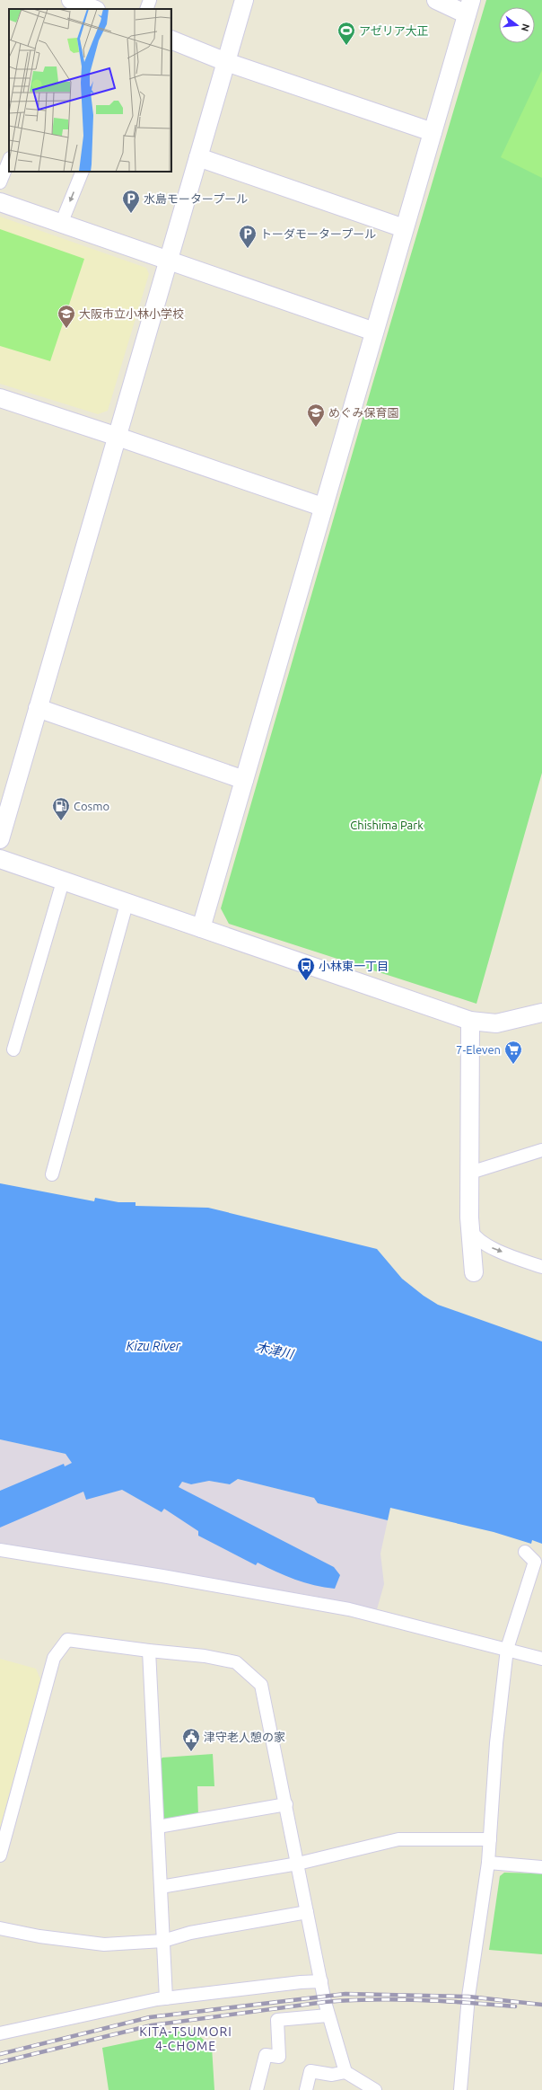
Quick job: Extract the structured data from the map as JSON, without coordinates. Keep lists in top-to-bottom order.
{
  "districts": ["KITA-TSUMORI 4-CHOME"],
  "water": ["Kizu River", "木津川"],
  "parks": ["Chishima Park"],
  "places": {
    "sports": ["アゼリア大正"],
    "parking": ["水島モータープール", "トーダモータープール"],
    "school or university": ["大阪市立小林小学校", "めぐみ保育園"],
    "fuel station": ["Cosmo"],
    "bus stop": ["小林東一丁目"],
    "supermarket": ["7-Eleven"],
    "public building": ["津守老人憩の家"]
  },
  "north": "right"
}
